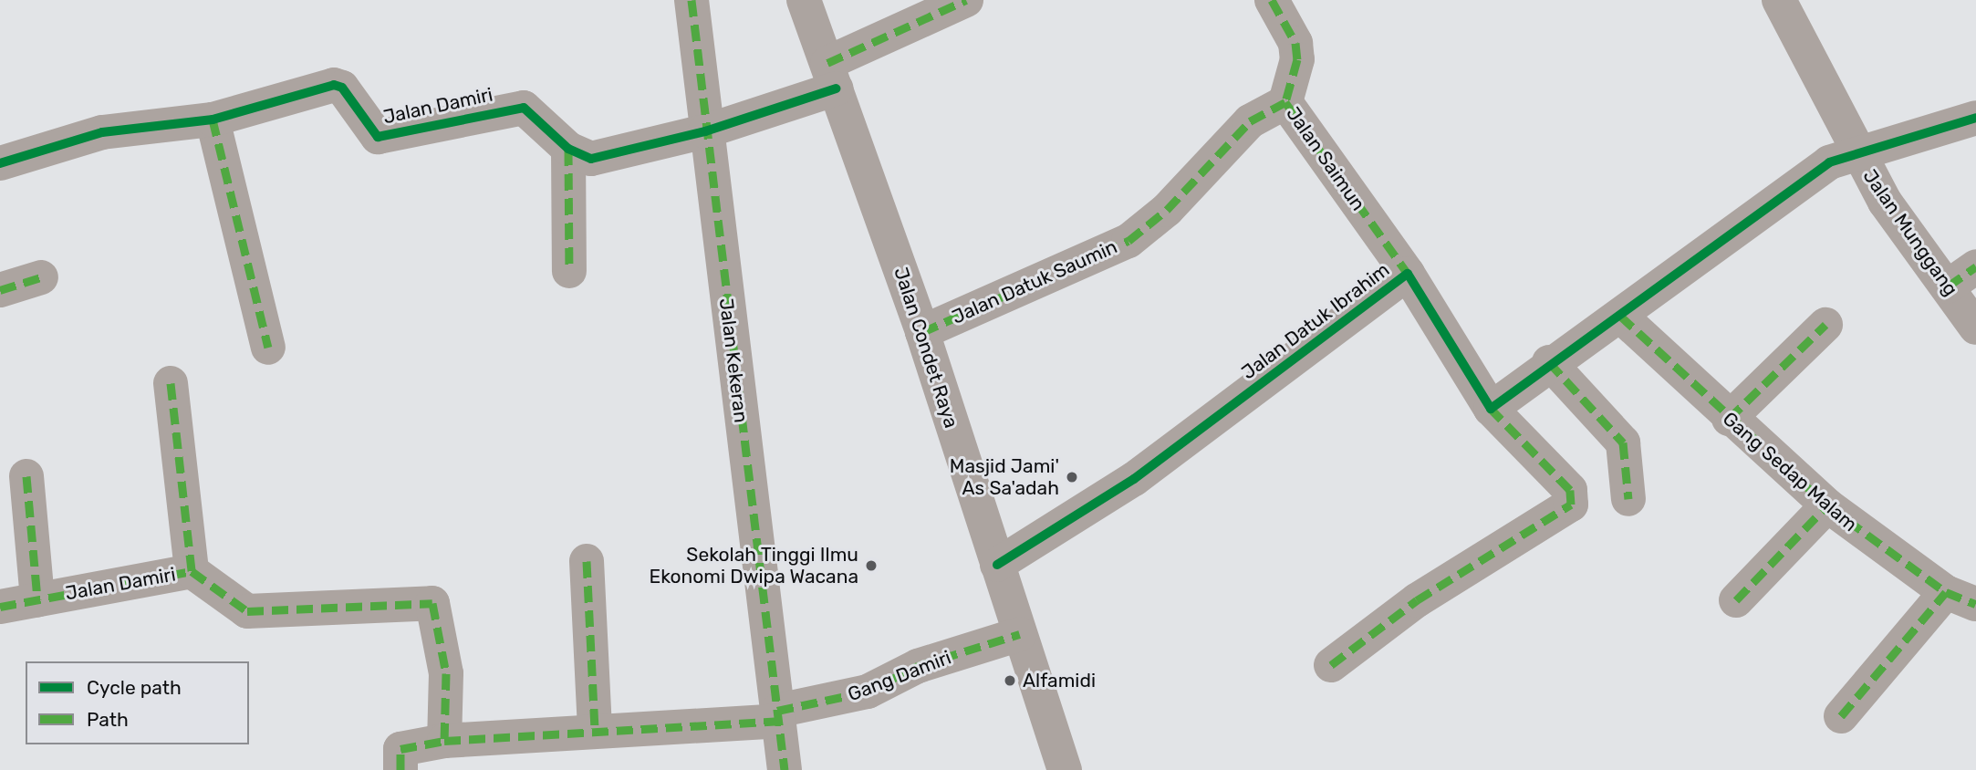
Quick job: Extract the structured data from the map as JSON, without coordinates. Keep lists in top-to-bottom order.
{
  "streets": {
    "street": [
      "Jalan Damiri",
      "Jalan Saimun",
      "Jalan Munggang",
      "Jalan Datuk Saumin",
      "Jalan Datuk Ibrahim",
      "Jalan Condet Raya",
      "Jalan Kekeran",
      "Gang Sedap Malam",
      "Gang Damiri"
    ]
  },
  "crossings": [
    ["Jalan Damiri", "Jalan Condet Raya"],
    ["Jalan Damiri", "Jalan Kekeran"],
    ["Jalan Saimun", "Jalan Datuk Saumin"],
    ["Jalan Saimun", "Jalan Datuk Ibrahim"],
    ["Jalan Datuk Saumin", "Jalan Condet Raya"],
    ["Jalan Datuk Ibrahim", "Jalan Condet Raya"],
    ["Jalan Condet Raya", "Gang Damiri"],
    ["Jalan Kekeran", "Gang Damiri"]
  ],
  "places": ["Masjid Jami' As Sa'adah", "Sekolah Tinggi Ilmu Ekonomi Dwipa Wacana", "Alfamidi"],
  "legend": ["Cycle path", "Path"]
}
